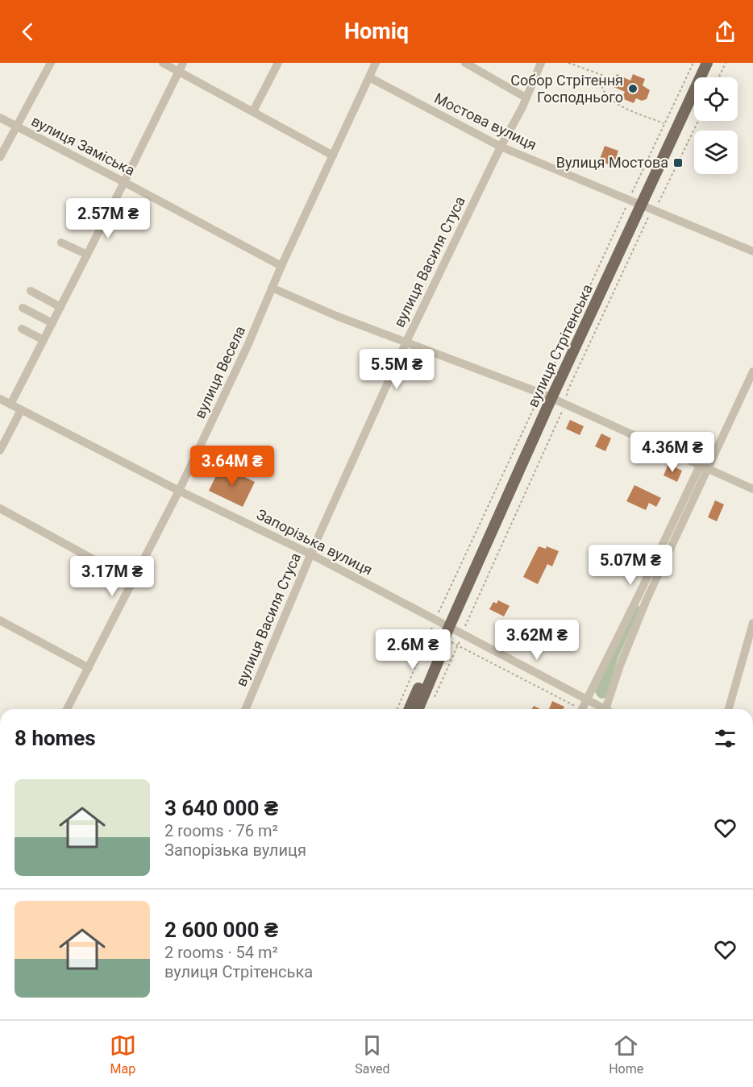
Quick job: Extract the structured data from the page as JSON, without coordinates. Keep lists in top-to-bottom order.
{
  "streets": {
    "main road": ["вулиця Стрітенська"],
    "street": [
      "Мостова вулиця",
      "вулиця Заміська",
      "вулиця Василя Стуса",
      "вулиця Весела",
      "Запорізька вулиця"
    ]
  },
  "crossings": [
    ["Мостова вулиця", "вулиця Василя Стуса"],
    ["Мостова вулиця", "вулиця Стрітенська"],
    ["Мостова вулиця", "вулиця Весела"],
    ["вулиця Заміська", "вулиця Весела"],
    ["вулиця Василя Стуса", "Запорізька вулиця"],
    ["вулиця Стрітенська", "Запорізька вулиця"],
    ["вулиця Весела", "Запорізька вулиця"]
  ],
  "places": {
    "other": ["Собор Стрітення Господнього"],
    "transit": ["Вулиця Мостова"]
  },
  "page": {
    "header": "Homiq",
    "price": [
      "2.57M ₴",
      "5.5M ₴",
      "4.36M ₴",
      "3.64M ₴",
      "5.07M ₴",
      "3.17M ₴",
      "3.62M ₴",
      "2.6M ₴"
    ],
    "heading": "8 homes",
    "list": [
      {
        "name": "3 640 000 ₴",
        "note": "2 rooms · 76 m² · Запорізька вулиця"
      },
      {
        "name": "2 600 000 ₴",
        "note": "2 rooms · 54 m² · вулиця Стрітенська"
      }
    ],
    "tabs": ["Map", "Saved", "Home"]
  }
}
